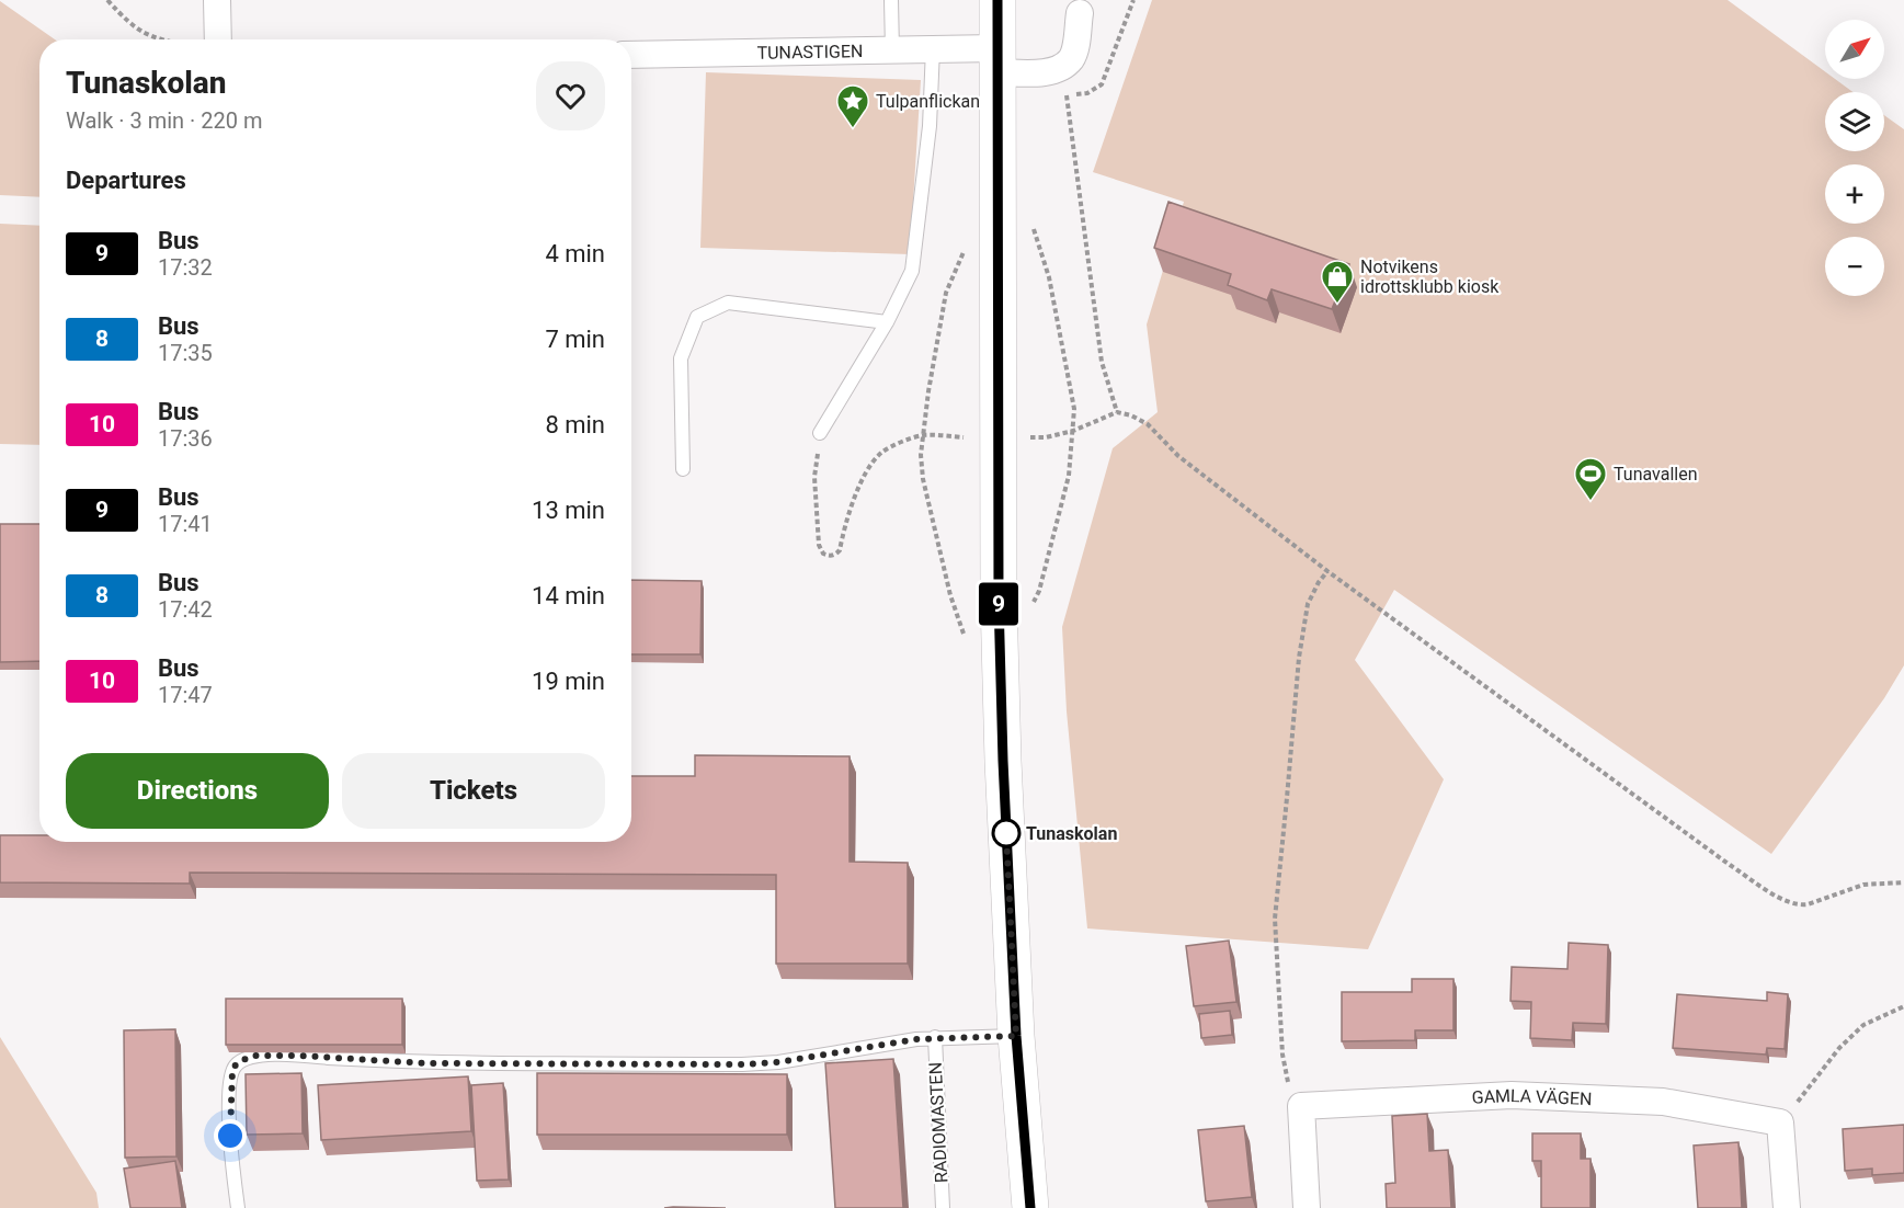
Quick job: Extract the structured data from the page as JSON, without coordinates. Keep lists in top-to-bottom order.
{
  "streets": {
    "street": ["TUNASTIGEN", "GAMLA VÄGEN"],
    "lane": ["RADIOMASTEN"]
  },
  "places": {
    "place": ["Tulpanflickan"],
    "shop": ["Notvikens idrottsklubb kiosk"],
    "sports": ["Tunavallen"],
    "other": ["Tunaskolan"]
  },
  "lines": ["bus line 9"],
  "north": "top right",
  "page": {
    "on_map": "9",
    "map_buttons": ["+", "−"],
    "heading": [
      ["Tunaskolan", "Walk · 3 min · 220 m"],
      "Departures"
    ],
    "list": [
      {
        "mark": "9",
        "name": "Bus",
        "note": "17:32",
        "value": "4 min"
      },
      {
        "mark": "8",
        "name": "Bus",
        "note": "17:35",
        "value": "7 min"
      },
      {
        "mark": "10",
        "name": "Bus",
        "note": "17:36",
        "value": "8 min"
      },
      {
        "mark": "9",
        "name": "Bus",
        "note": "17:41",
        "value": "13 min"
      },
      {
        "mark": "8",
        "name": "Bus",
        "note": "17:42",
        "value": "14 min"
      },
      {
        "mark": "10",
        "name": "Bus",
        "note": "17:47",
        "value": "19 min"
      }
    ],
    "buttons": ["Directions", "Tickets"]
  }
}
